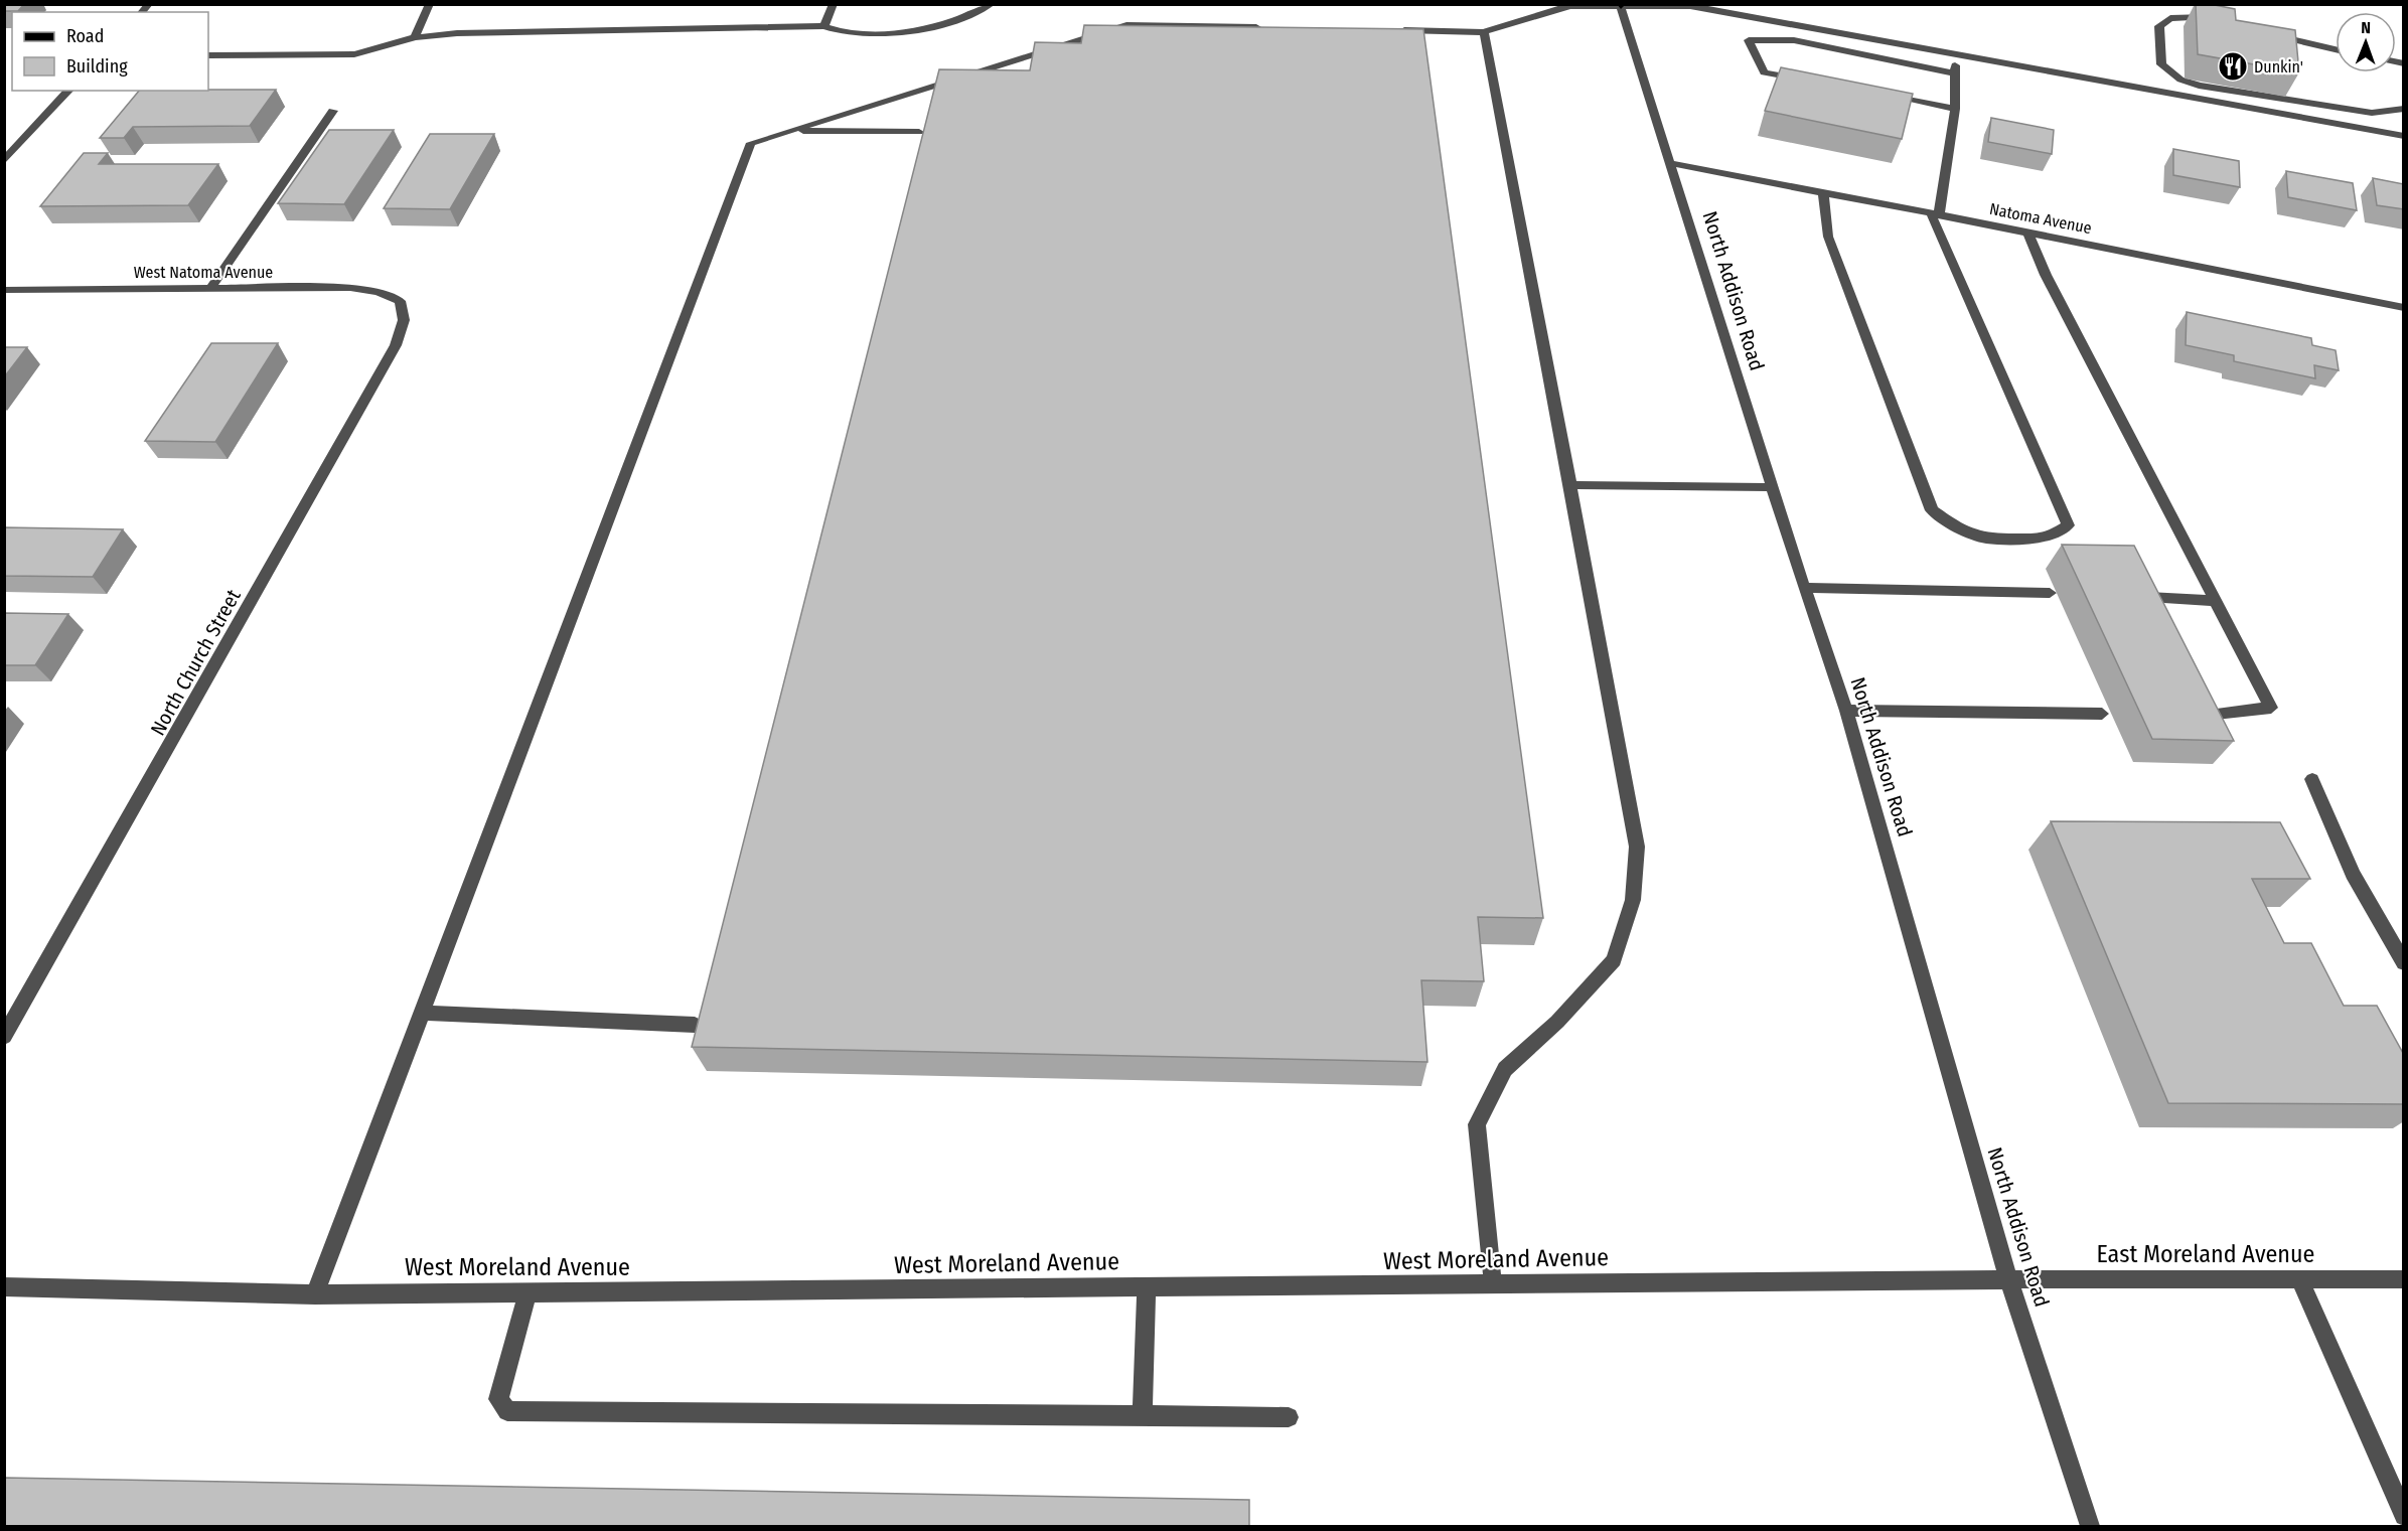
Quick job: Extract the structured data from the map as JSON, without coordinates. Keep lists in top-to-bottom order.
{
  "streets": {
    "street": [
      "Natoma Avenue",
      "West Natoma Avenue",
      "North Addison Road",
      "North Church Street",
      "East Moreland Avenue",
      "West Moreland Avenue"
    ]
  },
  "crossings": [
    ["Natoma Avenue", "North Addison Road"],
    ["West Natoma Avenue", "North Church Street"],
    ["North Addison Road", "East Moreland Avenue"],
    ["North Addison Road", "West Moreland Avenue"],
    ["East Moreland Avenue", "West Moreland Avenue"]
  ],
  "places": {
    "restaurant": ["Dunkin'"]
  },
  "legend": ["Road", "Building"],
  "north": "top"
}
